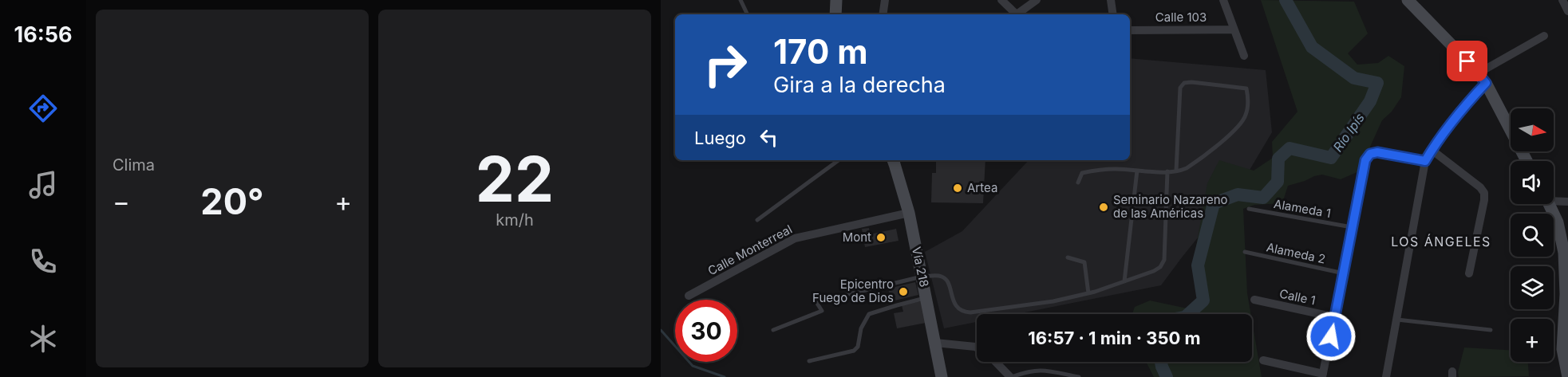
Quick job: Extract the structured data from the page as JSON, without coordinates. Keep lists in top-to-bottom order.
{
  "streets": {
    "main road": ["Vía 218"],
    "street": ["Calle 103", "Calle Monterreal", "Calle 1"],
    "lane": ["Alameda 1", "Alameda 2"]
  },
  "crossings": [
    ["Calle Monterreal", "Vía 218"]
  ],
  "districts": ["LOS ÁNGELES"],
  "water": ["Río Ipís"],
  "places": [
    "Artea",
    "Seminario Nazareno de las Américas",
    "Mont",
    "Epicentro Fuego de Dios"
  ],
  "north": "right",
  "page": {
    "tabs": "16:56",
    "tile": [
      "Clima",
      ["22", "km/h"]
    ],
    "turn": ["170 m", "Gira a la derecha"],
    "map_buttons": "+",
    "then": "Luego",
    "heat": ["−", "20°", "+"],
    "limit": "30",
    "trip": "16:57 · 1 min · 350 m"
  }
}
